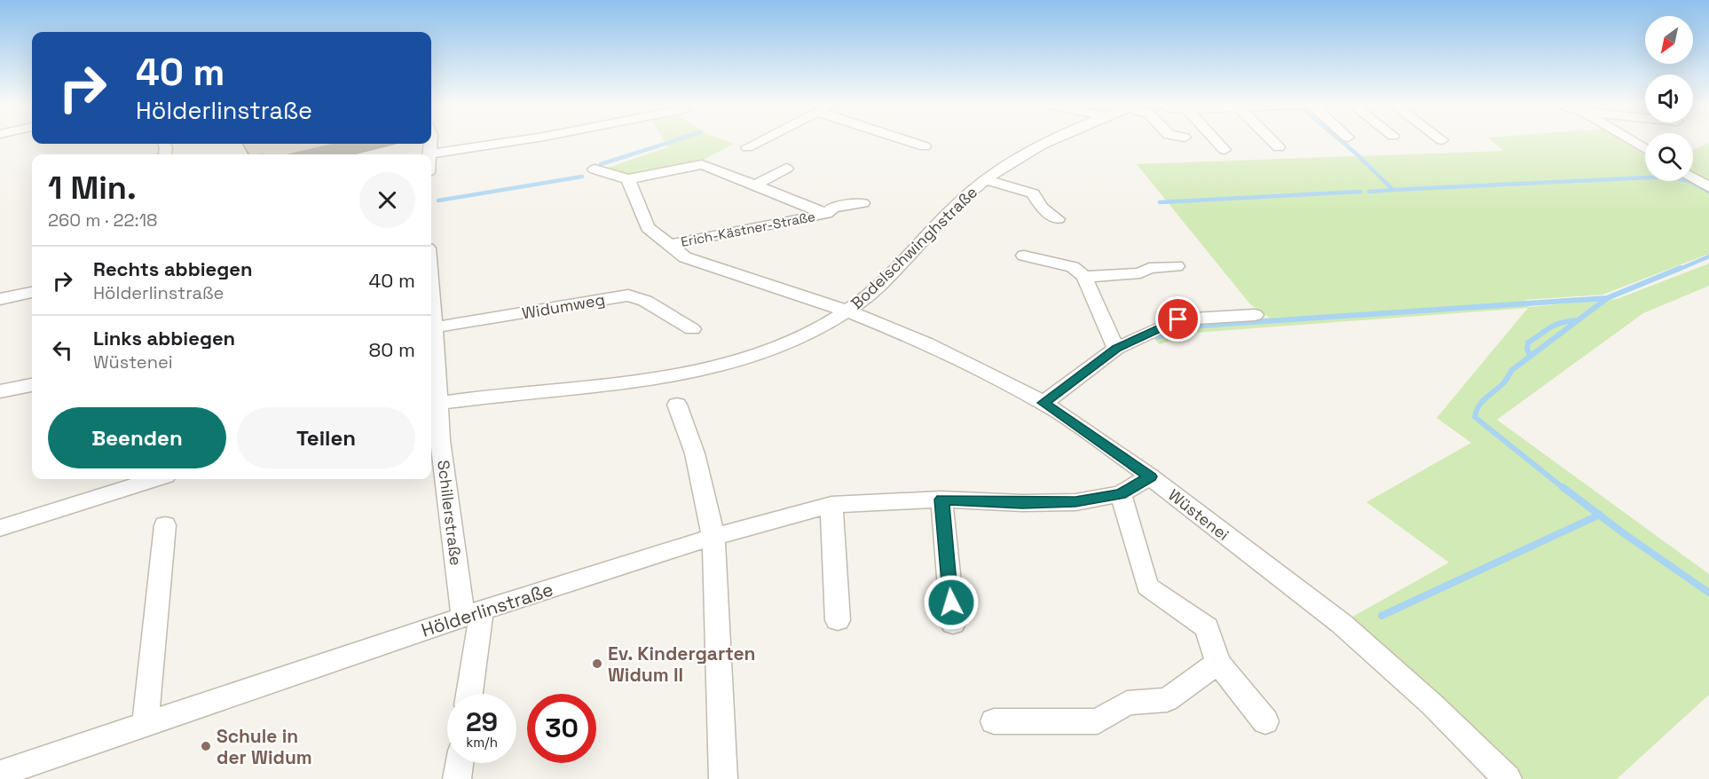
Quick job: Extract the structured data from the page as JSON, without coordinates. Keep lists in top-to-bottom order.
{
  "streets": {
    "street": [
      "Erich-Kästner-Straße",
      "Bodelschwinghstraße",
      "Widumweg",
      "Schillerstraße",
      "Wüstenei",
      "Hölderlinstraße"
    ]
  },
  "crossings": [
    ["Erich-Kästner-Straße", "Bodelschwinghstraße"],
    ["Erich-Kästner-Straße", "Wüstenei"],
    ["Bodelschwinghstraße", "Schillerstraße"],
    ["Bodelschwinghstraße", "Wüstenei"],
    ["Schillerstraße", "Hölderlinstraße"],
    ["Wüstenei", "Hölderlinstraße"]
  ],
  "places": ["Ev. Kindergarten Widum II", "Schule in der Widum"],
  "north": "bottom left",
  "page": {
    "turn": ["40 m", "Hölderlinstraße"],
    "heading": ["1 Min.", "260 m · 22:18"],
    "list": [
      {
        "name": "Rechts abbiegen",
        "note": "Hölderlinstraße",
        "value": "40 m"
      },
      {
        "name": "Links abbiegen",
        "note": "Wüstenei",
        "value": "80 m"
      }
    ],
    "buttons": ["Beenden", "Teilen"],
    "speed": "29 km/h",
    "limit": "30"
  }
}
